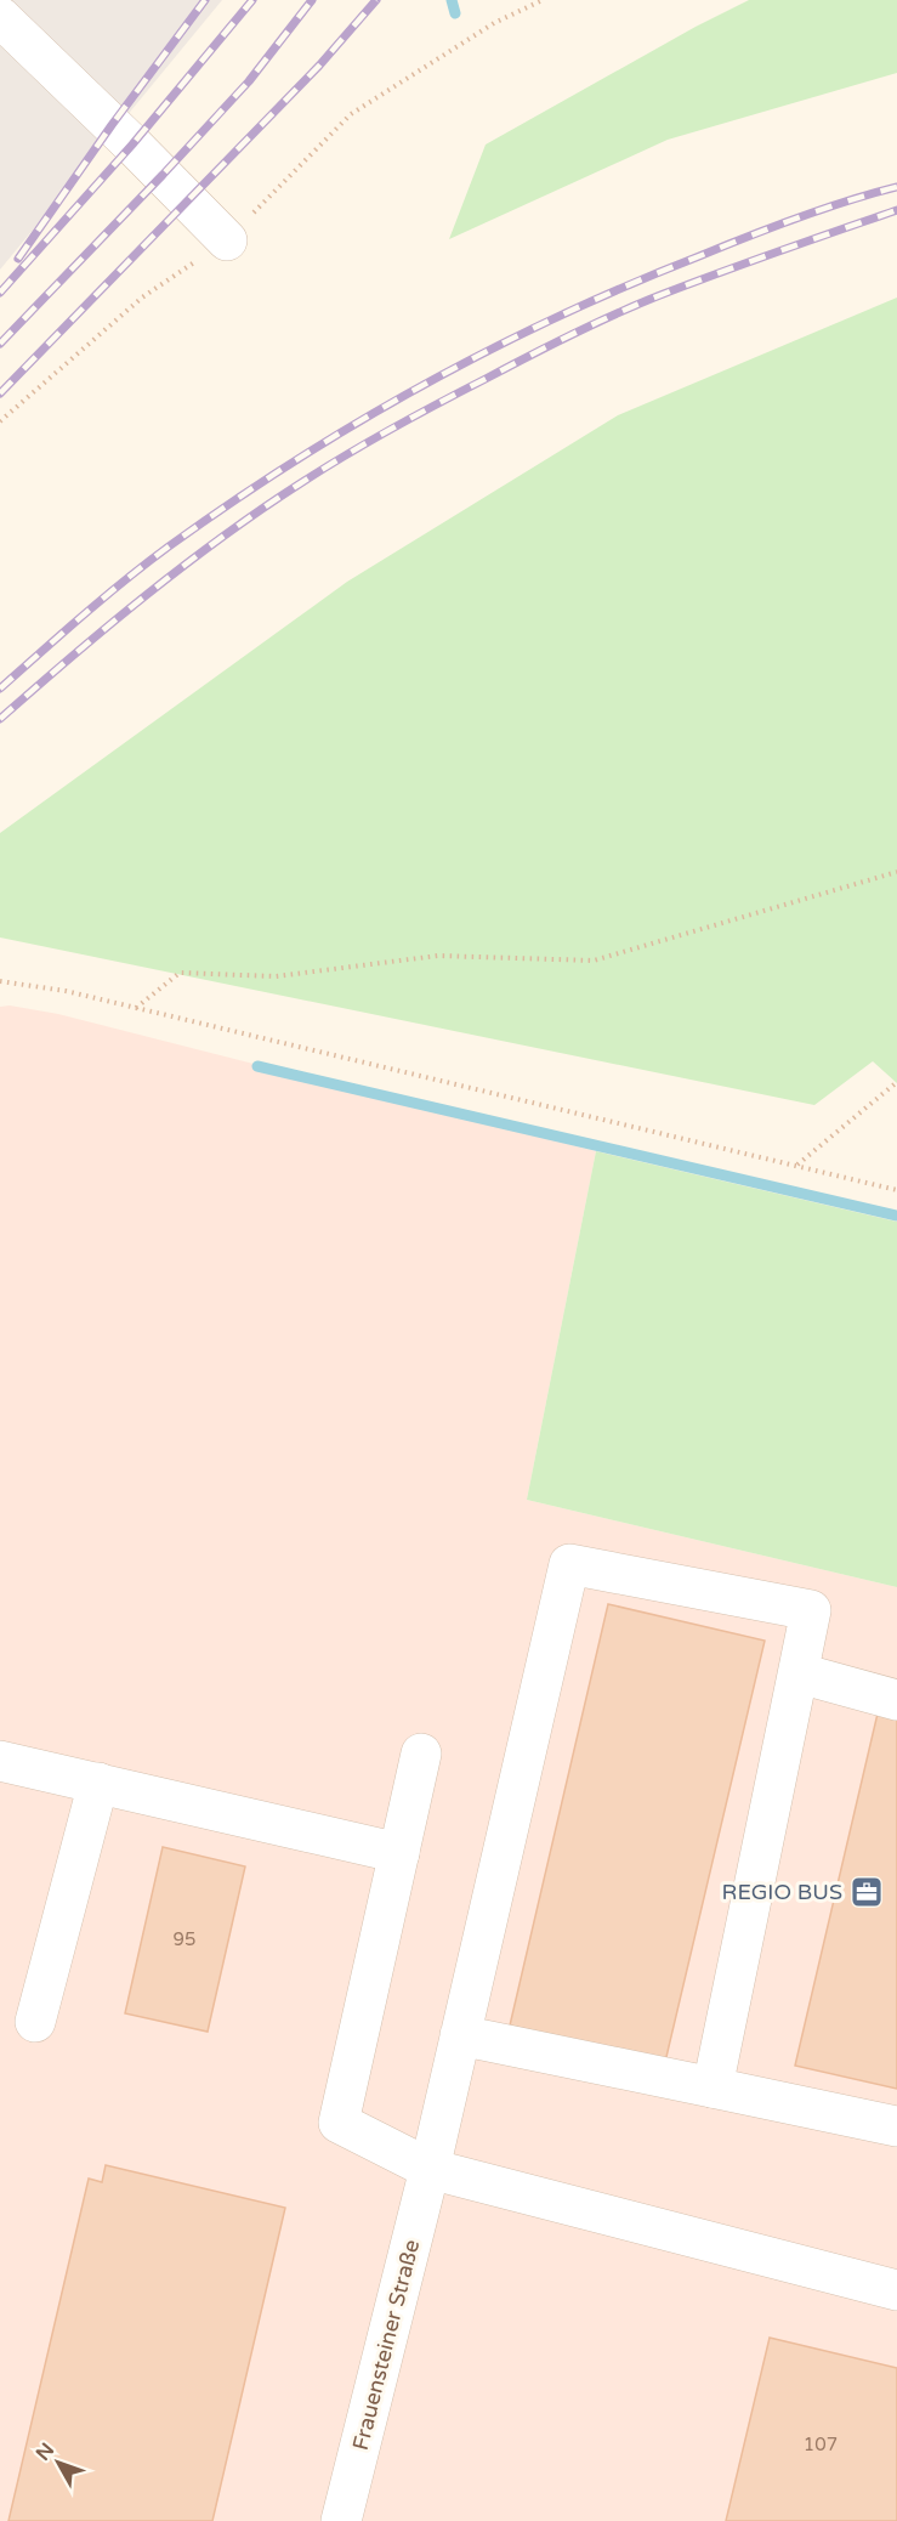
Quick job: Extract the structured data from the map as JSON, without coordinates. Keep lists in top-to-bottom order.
{
  "streets": {
    "street": ["Frauensteiner Straße"]
  },
  "places": {
    "office": ["REGIO BUS"]
  },
  "house_numbers": ["95", "107"],
  "north": "top left"
}
